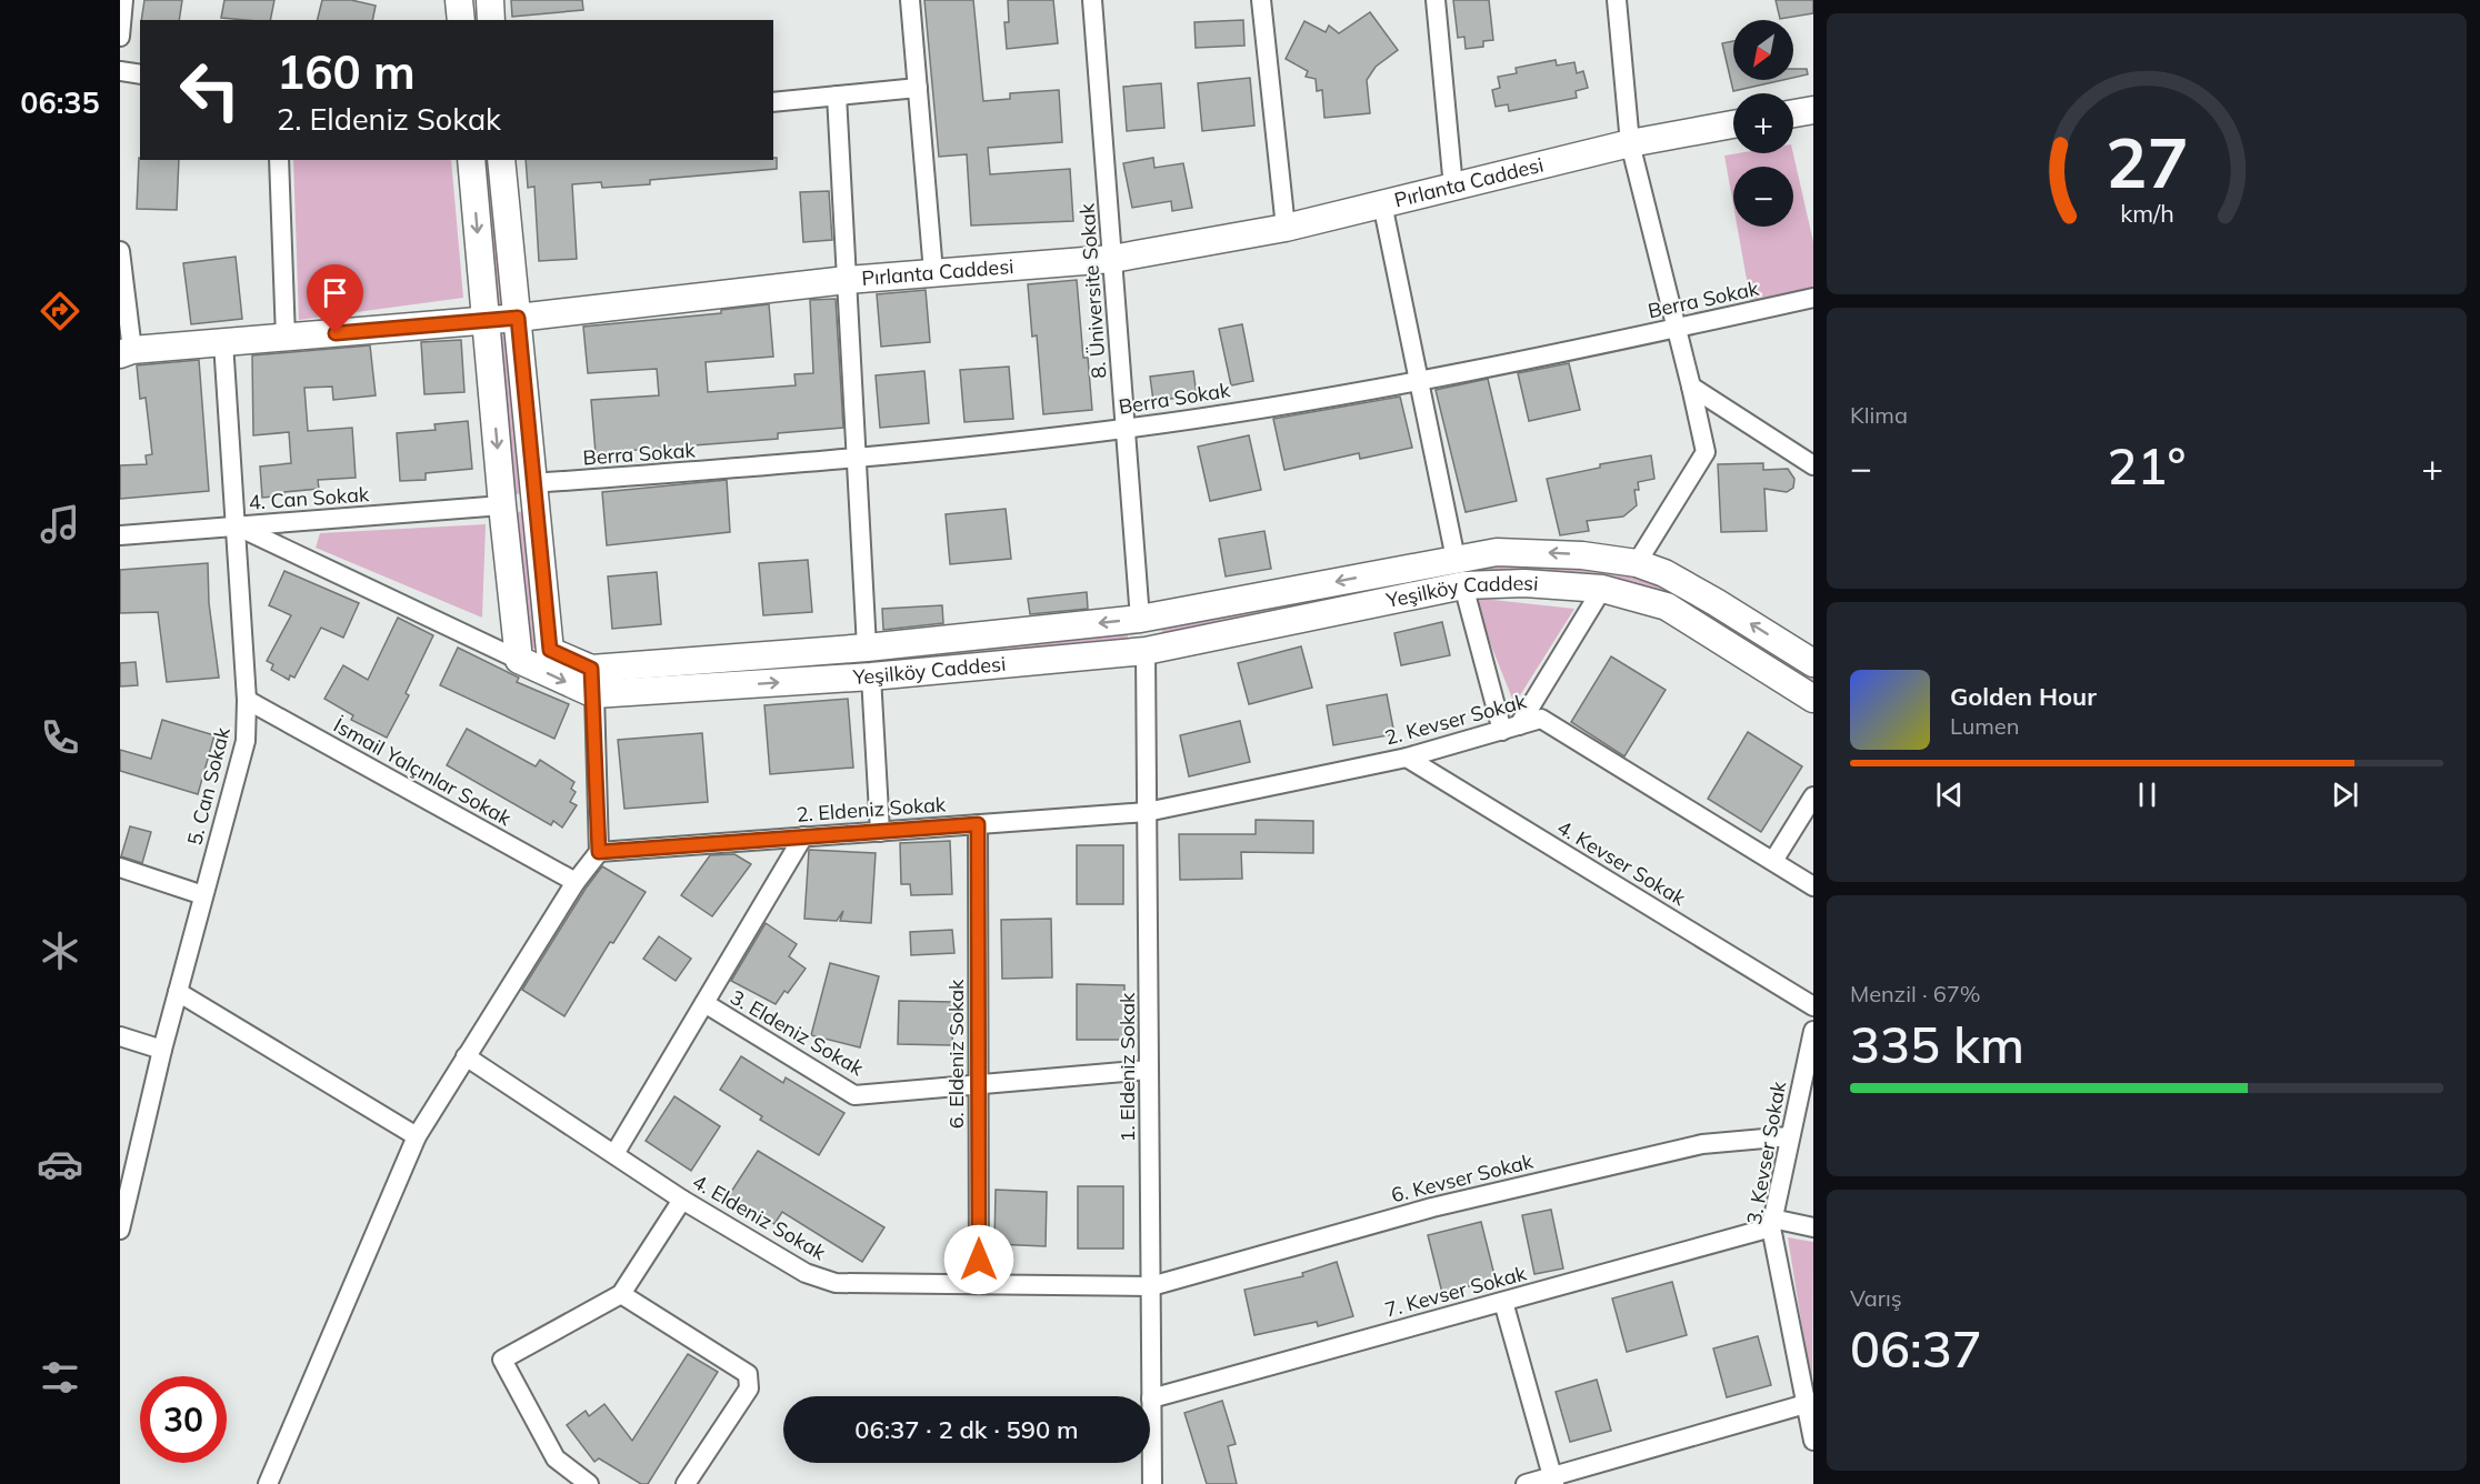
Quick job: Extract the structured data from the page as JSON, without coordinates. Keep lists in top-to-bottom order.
{
  "streets": {
    "street": [
      "Pırlanta Caddesi",
      "8. Üniversite Sokak",
      "Berra Sokak",
      "4. Can Sokak",
      "Yeşilköy Caddesi",
      "2. Kevser Sokak",
      "İsmail Yalçınlar Sokak",
      "5. Can Sokak",
      "2. Eldeniz Sokak",
      "4. Kevser Sokak",
      "3. Eldeniz Sokak",
      "6. Eldeniz Sokak",
      "1. Eldeniz Sokak",
      "3. Kevser Sokak",
      "6. Kevser Sokak",
      "4. Eldeniz Sokak",
      "7. Kevser Sokak"
    ]
  },
  "crossings": [
    ["Pırlanta Caddesi", "8. Üniversite Sokak"],
    ["Pırlanta Caddesi", "5. Can Sokak"],
    ["8. Üniversite Sokak", "Berra Sokak"],
    ["8. Üniversite Sokak", "Yeşilköy Caddesi"],
    ["4. Can Sokak", "5. Can Sokak"],
    ["Yeşilköy Caddesi", "1. Eldeniz Sokak"],
    ["2. Kevser Sokak", "2. Eldeniz Sokak"],
    ["2. Kevser Sokak", "4. Kevser Sokak"],
    ["2. Kevser Sokak", "1. Eldeniz Sokak"],
    ["İsmail Yalçınlar Sokak", "5. Can Sokak"],
    ["2. Eldeniz Sokak", "6. Eldeniz Sokak"],
    ["2. Eldeniz Sokak", "1. Eldeniz Sokak"],
    ["3. Eldeniz Sokak", "6. Eldeniz Sokak"],
    ["3. Eldeniz Sokak", "1. Eldeniz Sokak"],
    ["6. Eldeniz Sokak", "4. Eldeniz Sokak"],
    ["1. Eldeniz Sokak", "6. Kevser Sokak"],
    ["1. Eldeniz Sokak", "4. Eldeniz Sokak"],
    ["1. Eldeniz Sokak", "7. Kevser Sokak"],
    ["3. Kevser Sokak", "6. Kevser Sokak"],
    ["3. Kevser Sokak", "7. Kevser Sokak"],
    ["6. Kevser Sokak", "4. Eldeniz Sokak"]
  ],
  "north": "bottom left",
  "page": {
    "tabs": "06:35",
    "map_buttons": ["+", "−"],
    "turn": ["160 m", "2. Eldeniz Sokak"],
    "tile": [
      "Klima",
      ["Menzil · 67%", "335 km"],
      ["Varış", "06:37"]
    ],
    "heat": ["−", "21°", "+"],
    "song": ["Golden Hour", "Lumen"],
    "limit": "30",
    "trip": "06:37 · 2 dk · 590 m",
    "gauge": ["27", "km/h"]
  }
}
